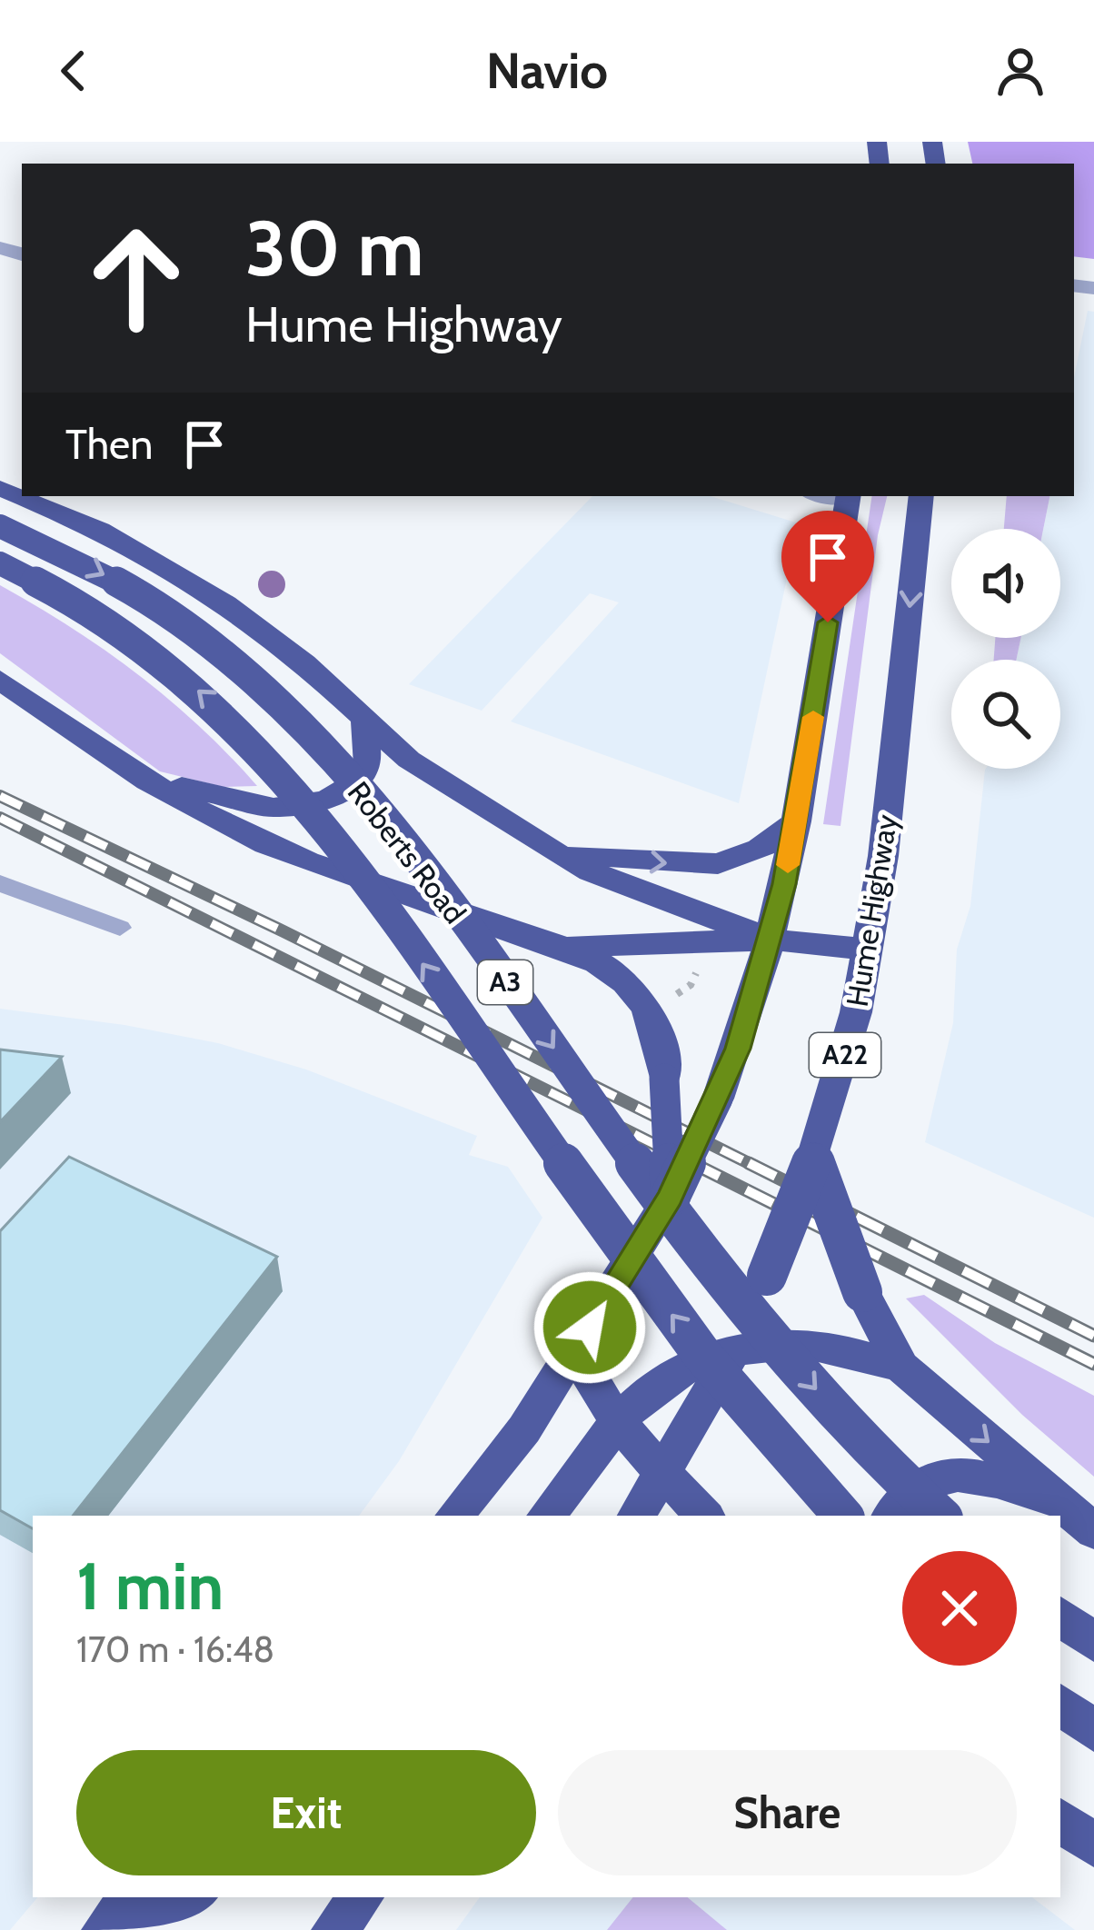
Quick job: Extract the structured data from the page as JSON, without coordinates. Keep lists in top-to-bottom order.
{
  "streets": {
    "highway": [
      "Roberts Road",
      "Hume Highway",
      "A3",
      "A22"
    ]
  },
  "crossings": [
    ["Hume Highway", "A22"]
  ],
  "page": {
    "header": "Navio",
    "turn": ["30 m", "Hume Highway"],
    "then": "Then",
    "heading": ["1 min", "170 m · 16:48"],
    "buttons": ["Exit", "Share"]
  }
}
